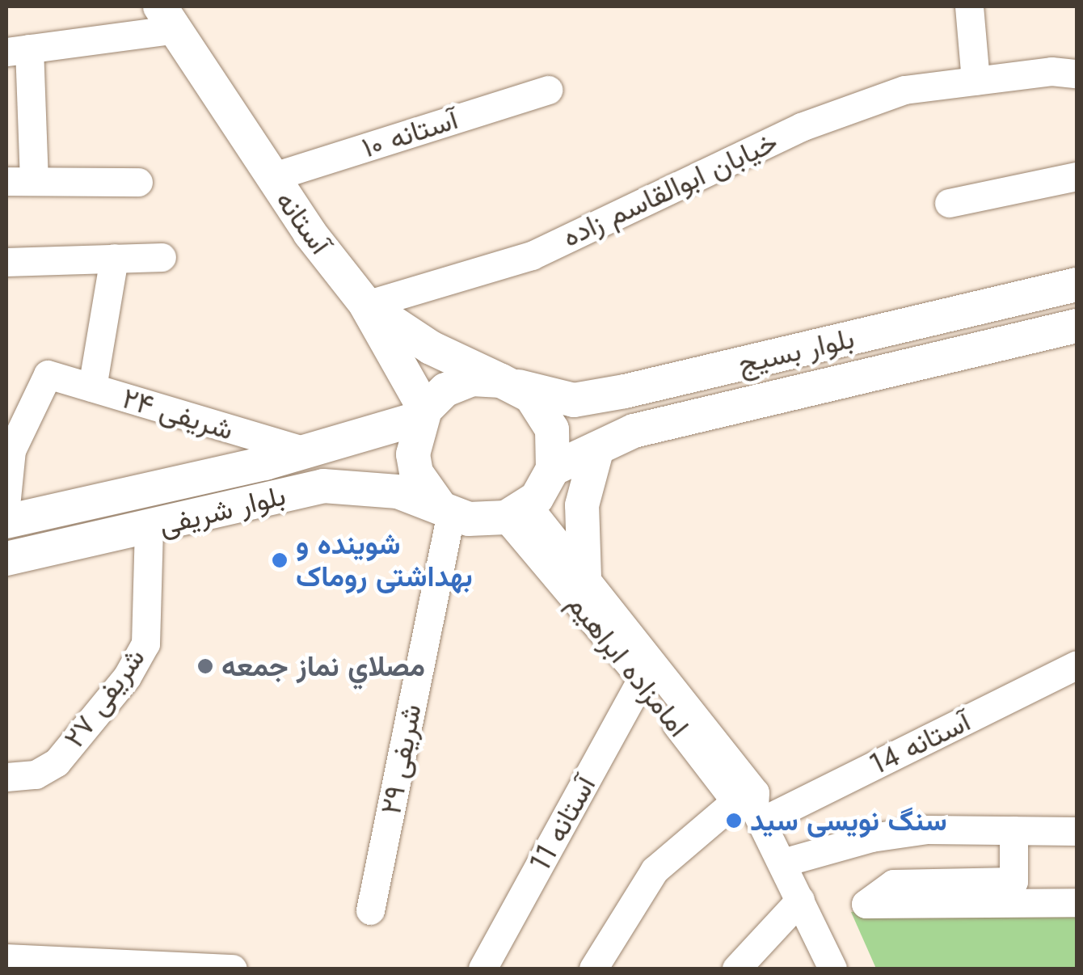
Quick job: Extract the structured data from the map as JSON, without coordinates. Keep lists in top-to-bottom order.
{
  "streets": {
    "main road": ["آستانه", "بلوار بسیج", "بلوار شریفی"],
    "street": [
      "آستانه ۱۰",
      "خیابان ابوالقاسم زاده",
      "شریفی ۲۴",
      "امامزاده ابراهیم",
      "شریفی ۲۷",
      "آستانه 14",
      "شریفی ۲۹",
      "آستانه 11"
    ]
  },
  "crossings": [
    ["آستانه ۱۰", "آستانه"],
    ["خیابان ابوالقاسم زاده", "آستانه"],
    ["آستانه", "بلوار بسیج"],
    ["آستانه", "بلوار شریفی"],
    ["آستانه", "امامزاده ابراهیم"],
    ["آستانه", "شریفی ۲۹"],
    ["بلوار بسیج", "بلوار شریفی"],
    ["بلوار بسیج", "امامزاده ابراهیم"],
    ["بلوار بسیج", "شریفی ۲۹"],
    ["شریفی ۲۴", "بلوار شریفی"],
    ["بلوار شریفی", "امامزاده ابراهیم"],
    ["بلوار شریفی", "شریفی ۲۷"],
    ["بلوار شریفی", "شریفی ۲۹"],
    ["امامزاده ابراهیم", "آستانه 14"],
    ["امامزاده ابراهیم", "شریفی ۲۹"],
    ["امامزاده ابراهیم", "آستانه 11"]
  ],
  "places": ["شوینده و بهداشتی روماک", "مصلاي نماز جمعه", "سنگ نویسی سید"]
}
